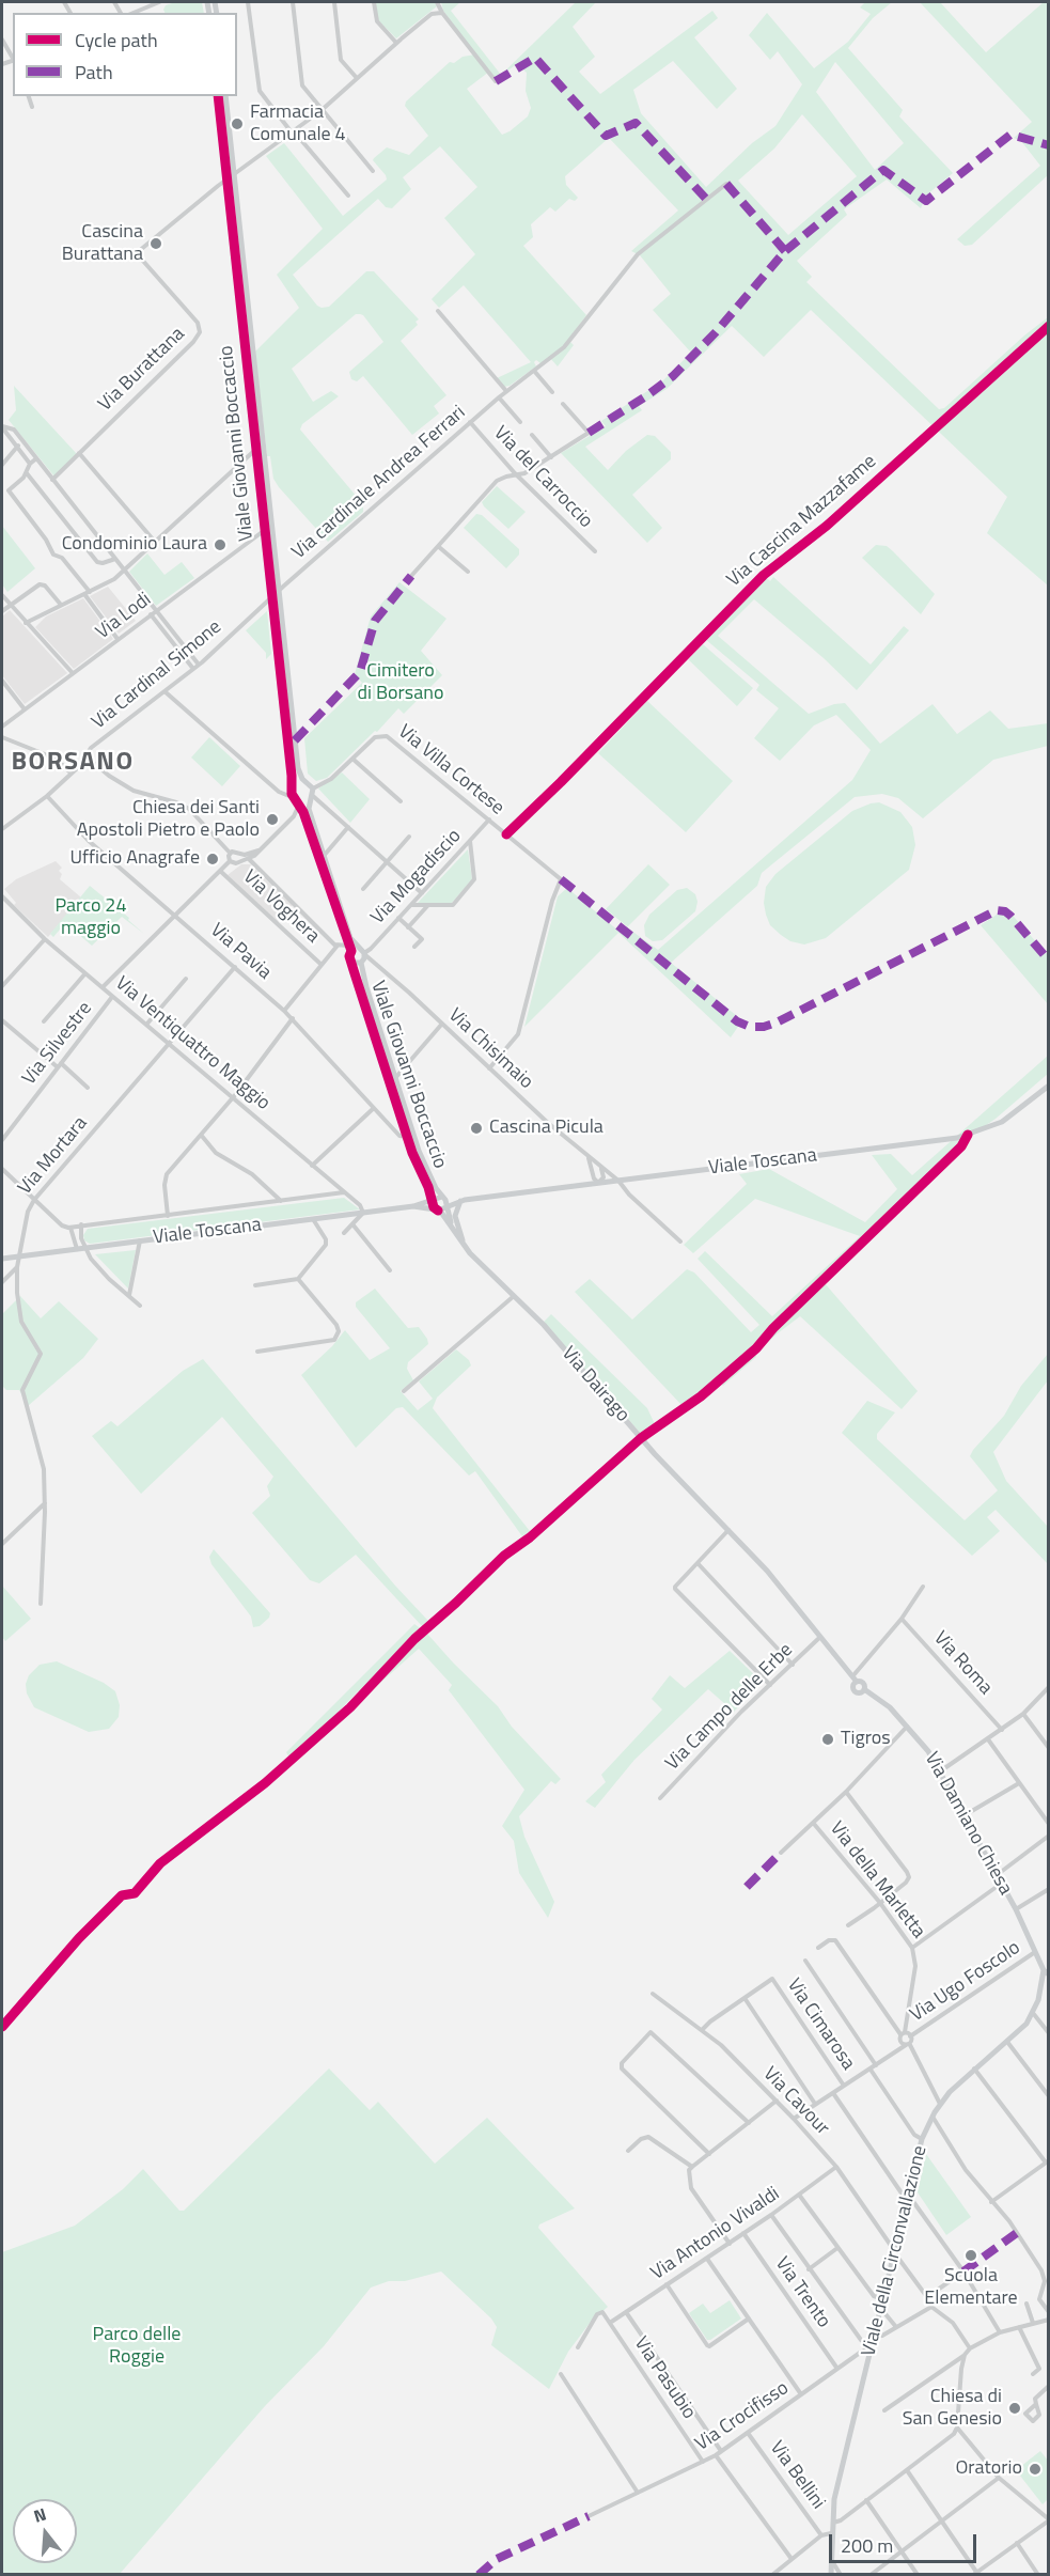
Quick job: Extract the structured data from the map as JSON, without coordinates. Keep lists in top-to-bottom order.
{
  "streets": {
    "street": [
      "Via Burattana",
      "Viale Giovanni Boccaccio",
      "Via del Carroccio",
      "Via cardinale Andrea Ferrari",
      "Via Cascina Mazzafame",
      "Via Lodi",
      "Via Cardinal Simone",
      "Via Villa Cortese",
      "Via Mogadiscio",
      "Via Voghera",
      "Via Pavia",
      "Via Silvestre",
      "Via Ventiquattro Maggio",
      "Via Chisimaio",
      "Via Mortara",
      "Viale Toscana",
      "Via Dairago",
      "Via Roma",
      "Via Campo delle Erbe",
      "Via Damiano Chiesa",
      "Via della Marletta",
      "Via Ugo Foscolo",
      "Via Cimarosa",
      "Via Cavour",
      "Via Antonio Vivaldi",
      "Viale della Circonvallazione",
      "Via Trento",
      "Via Pasubio",
      "Via Crocifisso",
      "Via Bellini"
    ]
  },
  "crossings": [
    ["Via Burattana", "Viale Giovanni Boccaccio"],
    ["Viale Giovanni Boccaccio", "Via cardinale Andrea Ferrari"],
    ["Viale Giovanni Boccaccio", "Via Lodi"],
    ["Viale Giovanni Boccaccio", "Via Cardinal Simone"],
    ["Viale Giovanni Boccaccio", "Via Villa Cortese"],
    ["Viale Giovanni Boccaccio", "Via Mogadiscio"],
    ["Viale Giovanni Boccaccio", "Via Pavia"],
    ["Viale Giovanni Boccaccio", "Via Chisimaio"],
    ["Viale Giovanni Boccaccio", "Viale Toscana"],
    ["Via del Carroccio", "Via cardinale Andrea Ferrari"],
    ["Via cardinale Andrea Ferrari", "Via Cardinal Simone"],
    ["Via Cascina Mazzafame", "Via Villa Cortese"],
    ["Via Villa Cortese", "Via Mogadiscio"],
    ["Via Villa Cortese", "Via Chisimaio"],
    ["Via Mogadiscio", "Via Chisimaio"],
    ["Via Pavia", "Via Mortara"],
    ["Via Silvestre", "Via Ventiquattro Maggio"],
    ["Via Ventiquattro Maggio", "Via Mortara"],
    ["Via Ventiquattro Maggio", "Viale Toscana"],
    ["Via Chisimaio", "Viale Toscana"],
    ["Via Mortara", "Viale Toscana"],
    ["Via Damiano Chiesa", "Via Ugo Foscolo"],
    ["Via Damiano Chiesa", "Viale della Circonvallazione"],
    ["Via Cavour", "Via Antonio Vivaldi"],
    ["Via Cavour", "Viale della Circonvallazione"],
    ["Via Antonio Vivaldi", "Via Trento"],
    ["Via Antonio Vivaldi", "Via Pasubio"],
    ["Viale della Circonvallazione", "Via Crocifisso"],
    ["Via Trento", "Via Crocifisso"],
    ["Via Pasubio", "Via Crocifisso"],
    ["Via Crocifisso", "Via Bellini"]
  ],
  "districts": ["BORSANO"],
  "parks": ["Cimitero di Borsano", "Parco 24 maggio", "Parco delle Roggie"],
  "places": [
    "Farmacia Comunale 4",
    "Cascina Burattana",
    "Condominio Laura",
    "Chiesa dei Santi Apostoli Pietro e Paolo",
    "Ufficio Anagrafe",
    "Cascina Picula",
    "Tigros",
    "Scuola Elementare",
    "Chiesa di San Genesio",
    "Oratorio"
  ],
  "legend": ["Cycle path", "Path"],
  "scale_bar": "200 m",
  "north": "top"
}
